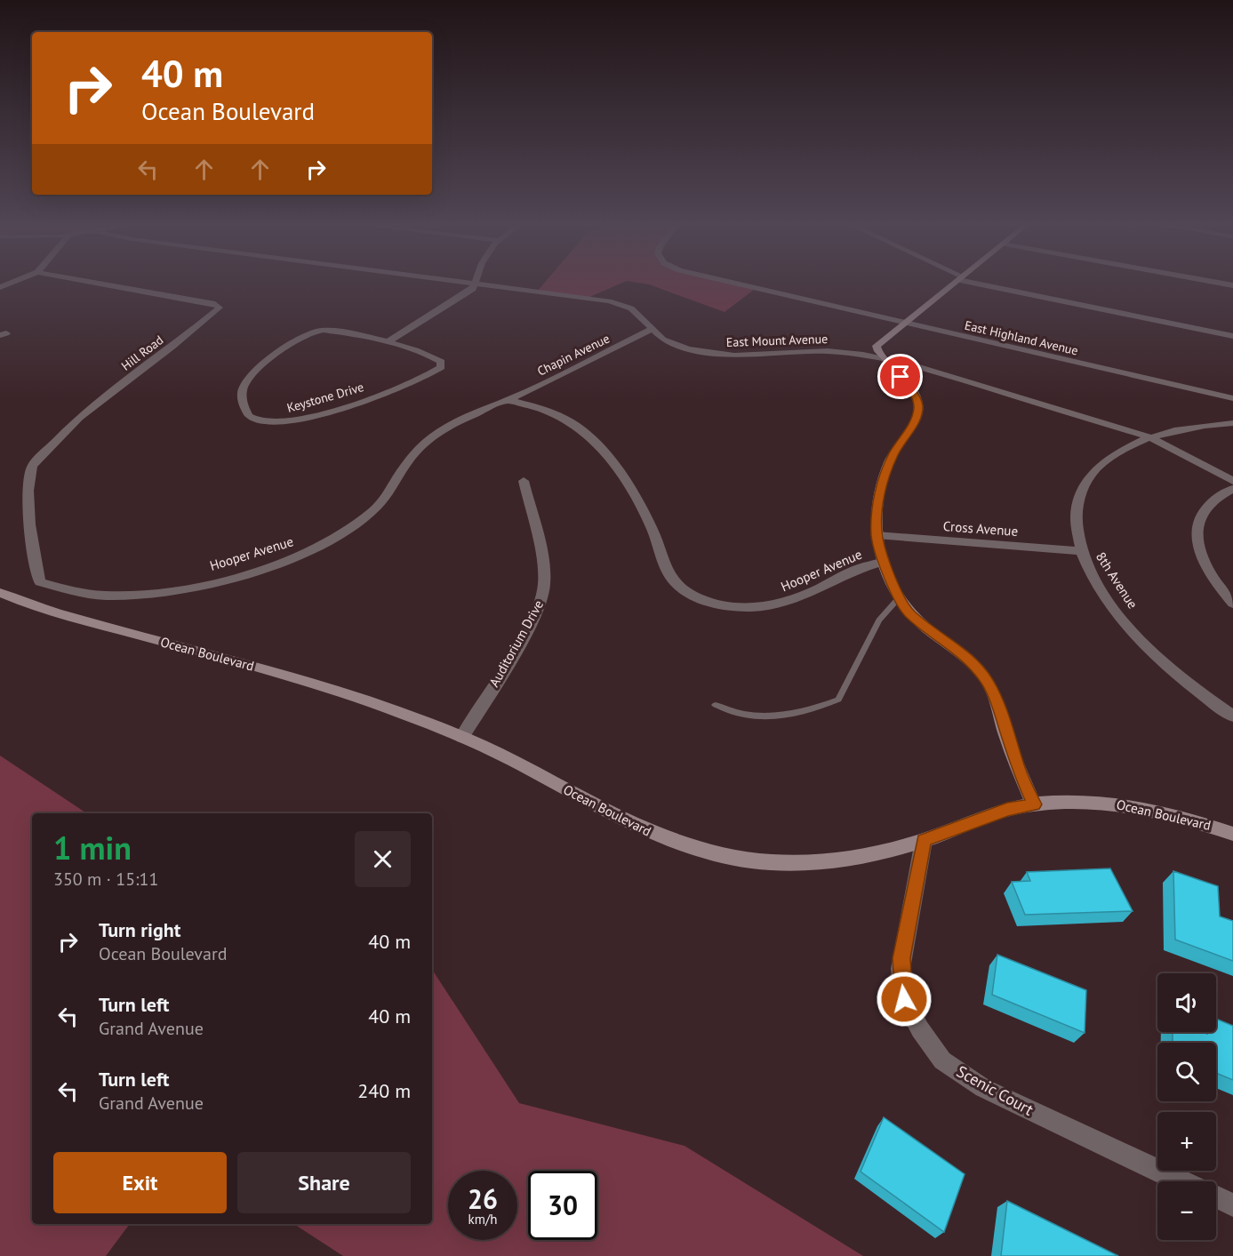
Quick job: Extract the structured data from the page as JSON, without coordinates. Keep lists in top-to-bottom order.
{
  "streets": {
    "street": [
      "East Highland Avenue",
      "East Mount Avenue",
      "Hill Road",
      "Chapin Avenue",
      "Keystone Drive",
      "Cross Avenue",
      "Hooper Avenue",
      "8th Avenue",
      "Auditorium Drive",
      "Ocean Boulevard",
      "Scenic Court"
    ]
  },
  "crossings": [
    ["East Mount Avenue", "Chapin Avenue"],
    ["East Mount Avenue", "8th Avenue"],
    ["Hill Road", "Hooper Avenue"],
    ["Chapin Avenue", "Hooper Avenue"],
    ["Cross Avenue", "8th Avenue"],
    ["Auditorium Drive", "Ocean Boulevard"],
    ["Ocean Boulevard", "Scenic Court"]
  ],
  "page": {
    "turn": ["40 m", "Ocean Boulevard"],
    "heading": ["1 min", "350 m · 15:11"],
    "list": [
      {
        "name": "Turn right",
        "note": "Ocean Boulevard",
        "value": "40 m"
      },
      {
        "name": "Turn left",
        "note": "Grand Avenue",
        "value": "40 m"
      },
      {
        "name": "Turn left",
        "note": "Grand Avenue",
        "value": "240 m"
      }
    ],
    "map_buttons": ["+", "−"],
    "buttons": ["Exit", "Share"],
    "speed": "26 km/h",
    "limit": "30"
  }
}
